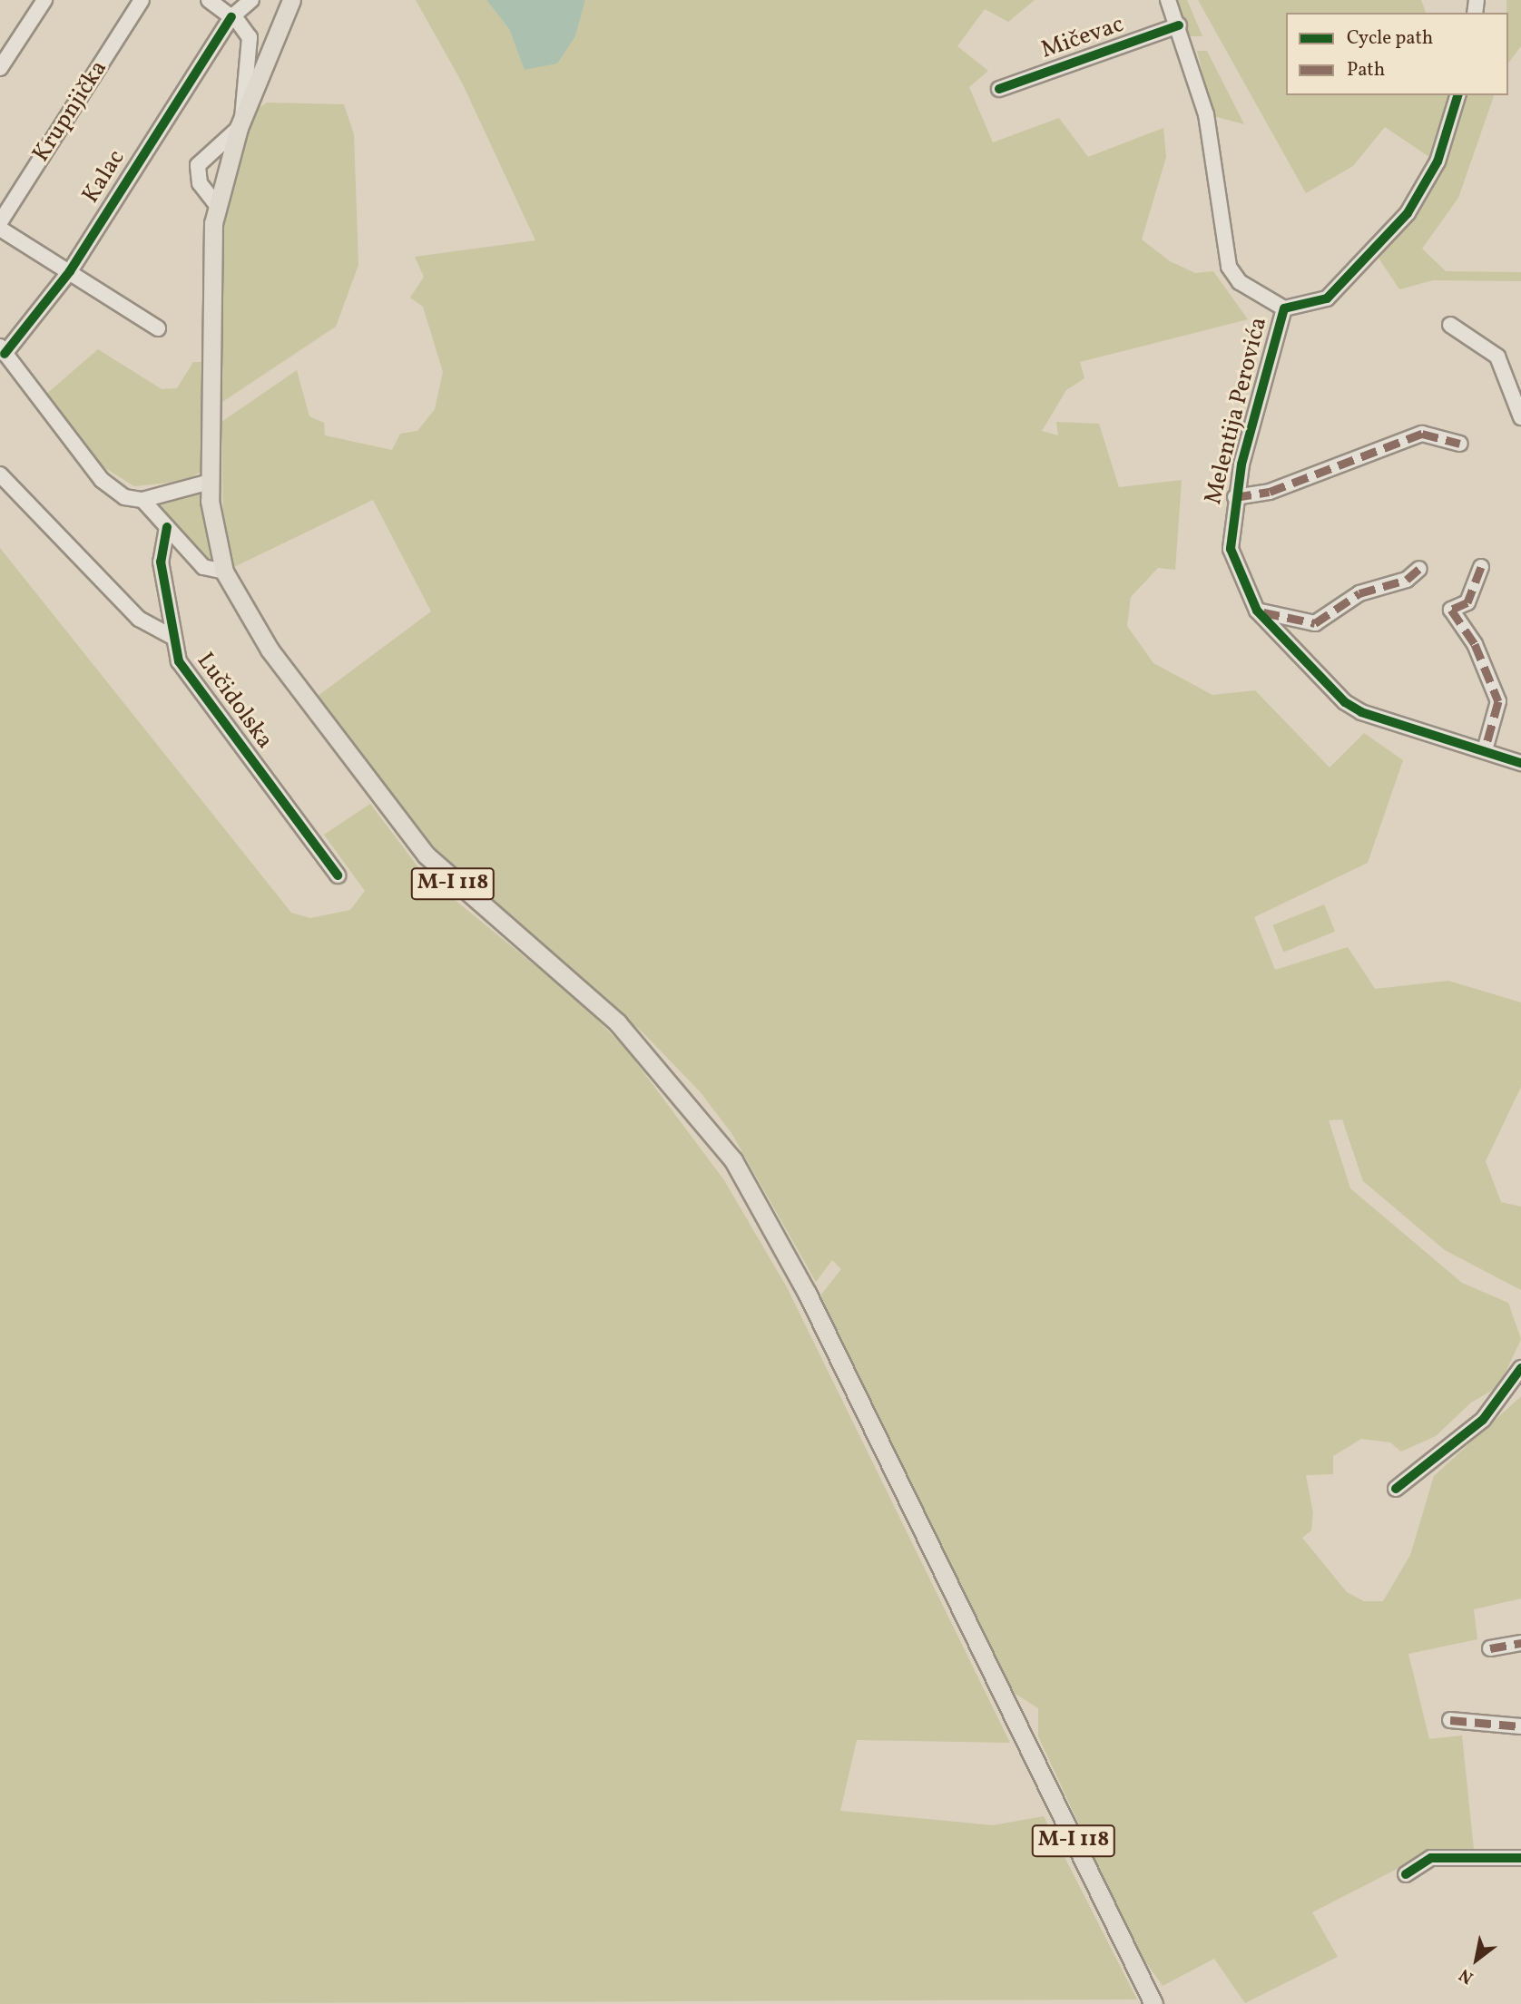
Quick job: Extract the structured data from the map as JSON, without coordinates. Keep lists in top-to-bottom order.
{
  "streets": {
    "main road": ["M-I 118"],
    "street": [
      "Mičevac",
      "Krupnjička",
      "Kalac",
      "Melentija Perovića",
      "Lučidolska"
    ]
  },
  "legend": ["Cycle path", "Path"],
  "north": "bottom left"
}
